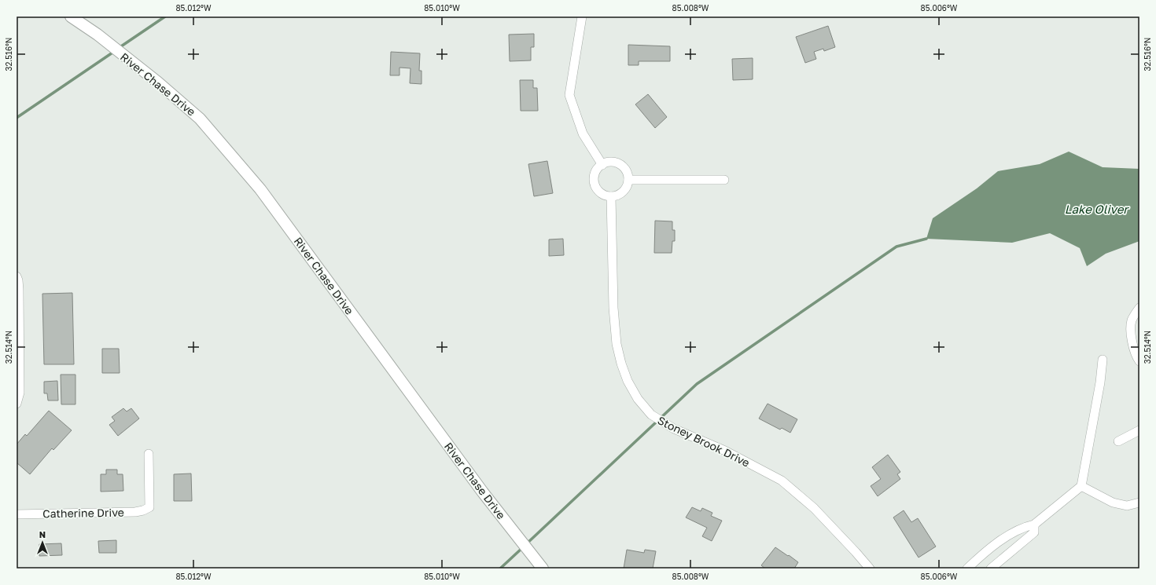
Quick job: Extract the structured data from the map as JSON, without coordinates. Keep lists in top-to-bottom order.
{
  "streets": {
    "street": ["River Chase Drive", "Stoney Brook Drive", "Catherine Drive"]
  },
  "water": ["Lake Oliver"],
  "north": "top",
  "coordinates": [
    "85.012°W",
    "85.010°W",
    "85.008°W",
    "85.006°W",
    "32.516°N",
    "32.514°N"
  ]
}
